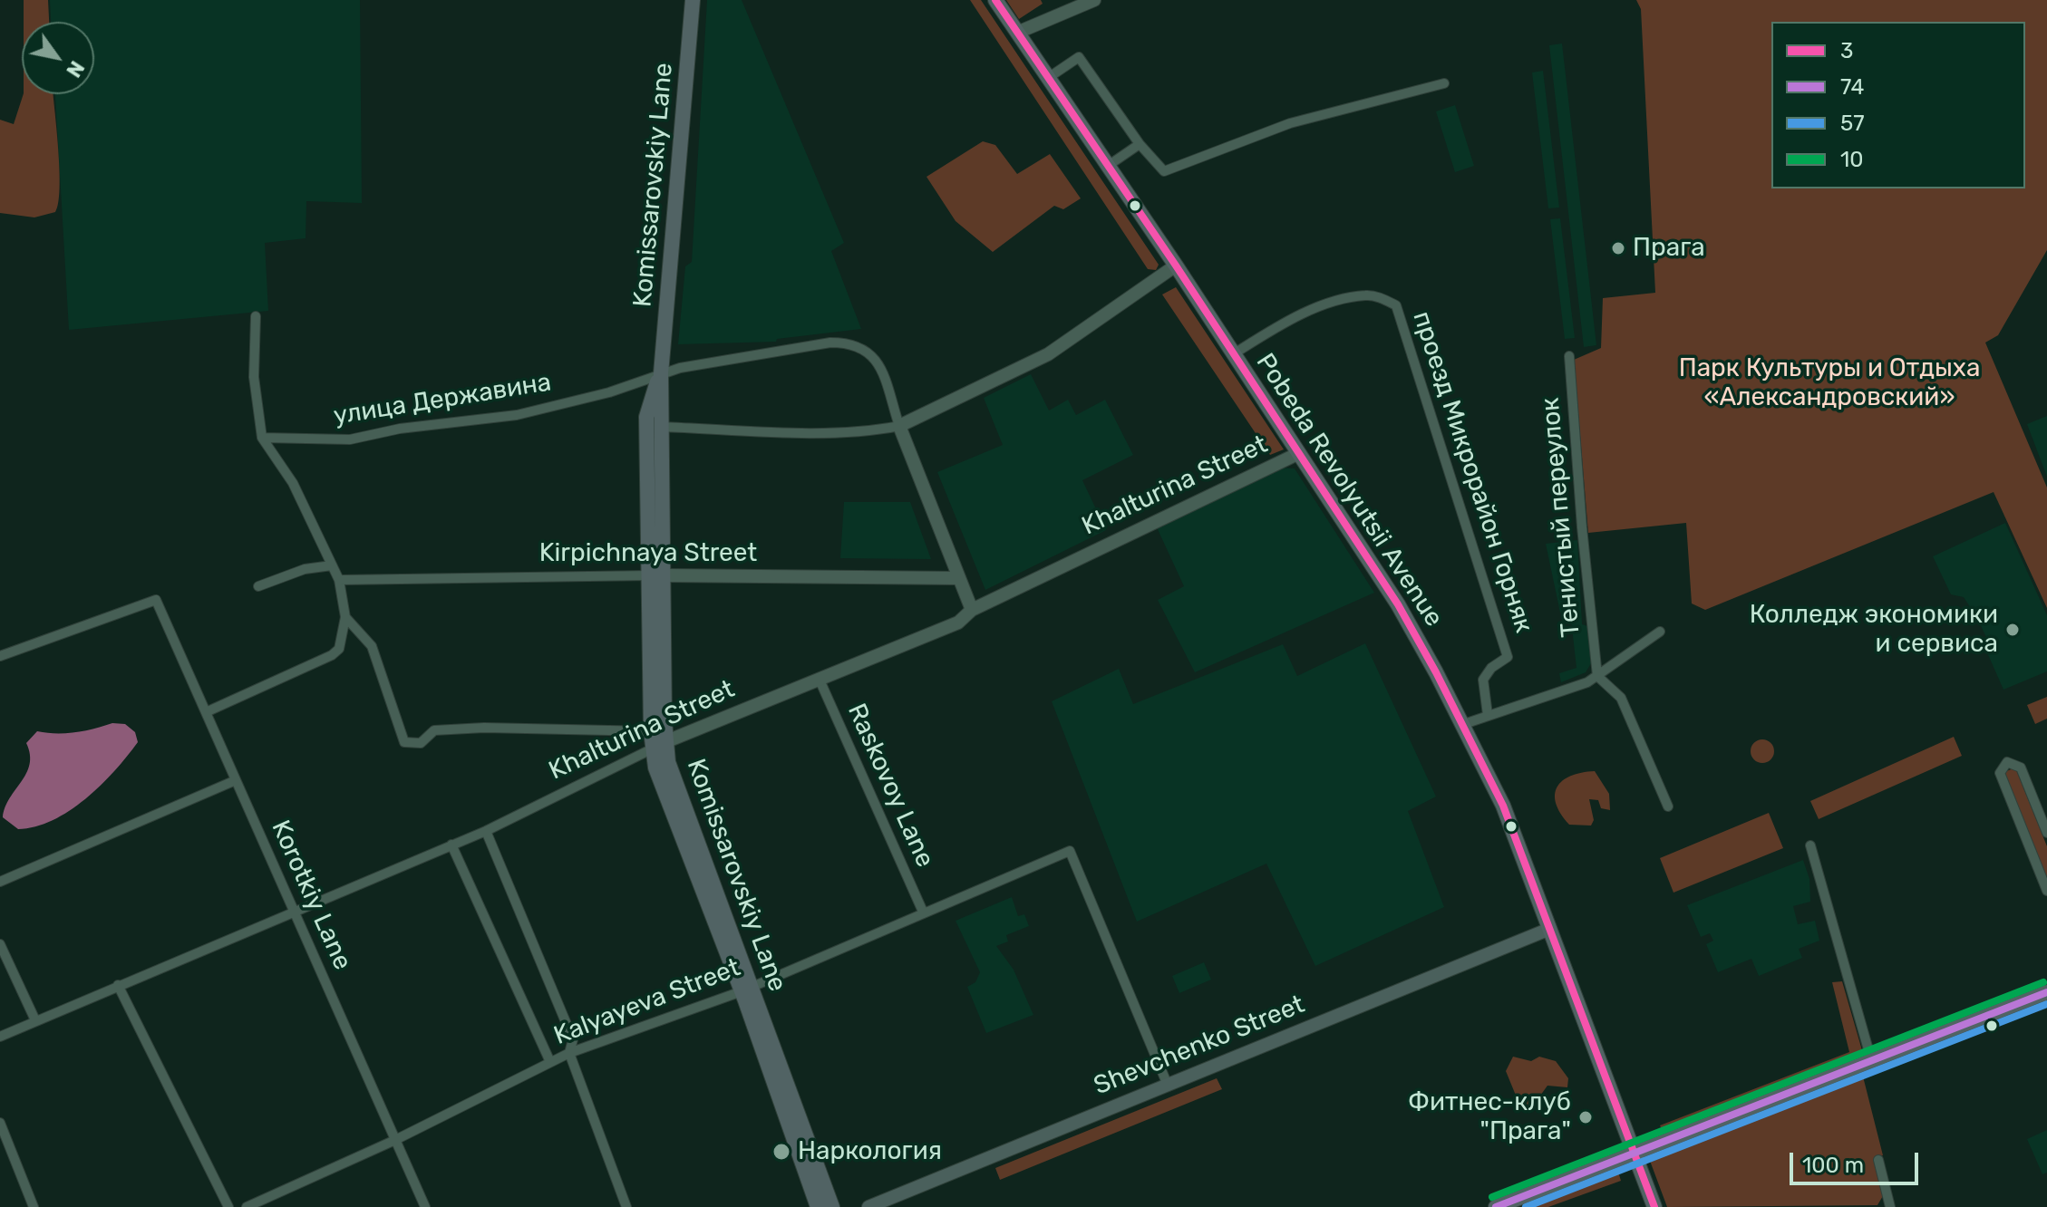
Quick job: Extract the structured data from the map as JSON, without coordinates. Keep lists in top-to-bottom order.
{
  "streets": {
    "main road": ["Komissarovskiy Lane", "Pobeda Revolyutsii Avenue", "Shevchenko Street"],
    "street": [
      "улица Державина",
      "проезд Микрорайон Горняк",
      "Khalturina Street",
      "Тенистый переулок",
      "Kirpichnaya Street",
      "Raskovoy Lane",
      "Korotkiy Lane",
      "Kalyayeva Street"
    ]
  },
  "crossings": [
    ["Komissarovskiy Lane", "улица Державина"],
    ["Komissarovskiy Lane", "Khalturina Street"],
    ["Komissarovskiy Lane", "Kirpichnaya Street"],
    ["Komissarovskiy Lane", "Kalyayeva Street"],
    ["проезд Микрорайон Горняк", "Pobeda Revolyutsii Avenue"],
    ["Khalturina Street", "Pobeda Revolyutsii Avenue"],
    ["Khalturina Street", "Raskovoy Lane"],
    ["Khalturina Street", "Korotkiy Lane"],
    ["Pobeda Revolyutsii Avenue", "Shevchenko Street"],
    ["Raskovoy Lane", "Kalyayeva Street"],
    ["Korotkiy Lane", "Kalyayeva Street"],
    ["Kalyayeva Street", "Shevchenko Street"]
  ],
  "parks": ["Парк Культуры и Отдыха «Александровский»"],
  "places": [
    "Прага",
    "Колледж экономики и сервиса",
    "Фитнес-клуб \"Прага\"",
    "Наркология"
  ],
  "lines": [
    "transit line 3",
    "transit line 10",
    "transit line 74",
    "transit line 57"
  ],
  "legend": [
    "3",
    "74",
    "57",
    "10"
  ],
  "scale_bar": "100 m",
  "north": "bottom right"
}
